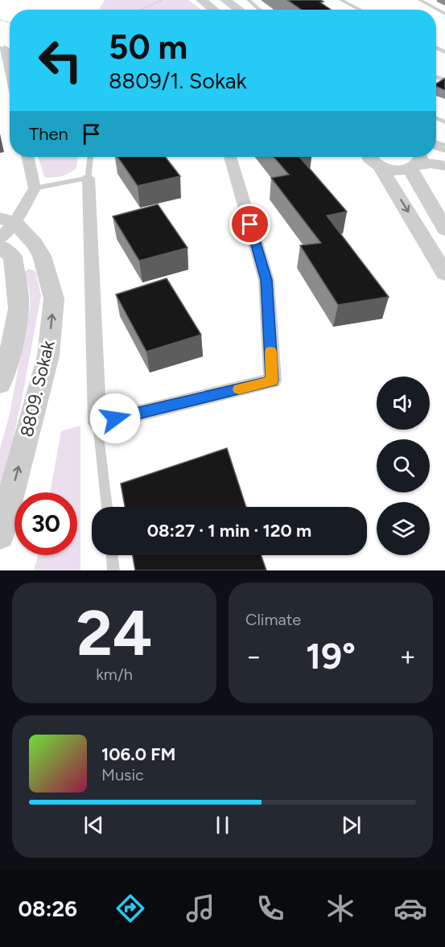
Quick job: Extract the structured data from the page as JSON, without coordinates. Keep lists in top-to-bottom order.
{
  "streets": {
    "street": ["8809. Sokak"]
  },
  "page": {
    "turn": ["50 m", "8809/1. Sokak"],
    "then": "Then",
    "limit": "30",
    "trip": "08:27 · 1 min · 120 m",
    "tile": [
      ["24", "km/h"],
      "Climate"
    ],
    "heat": ["−", "19°", "+"],
    "song": ["106.0 FM", "Music"],
    "tabs": "08:26"
  }
}
